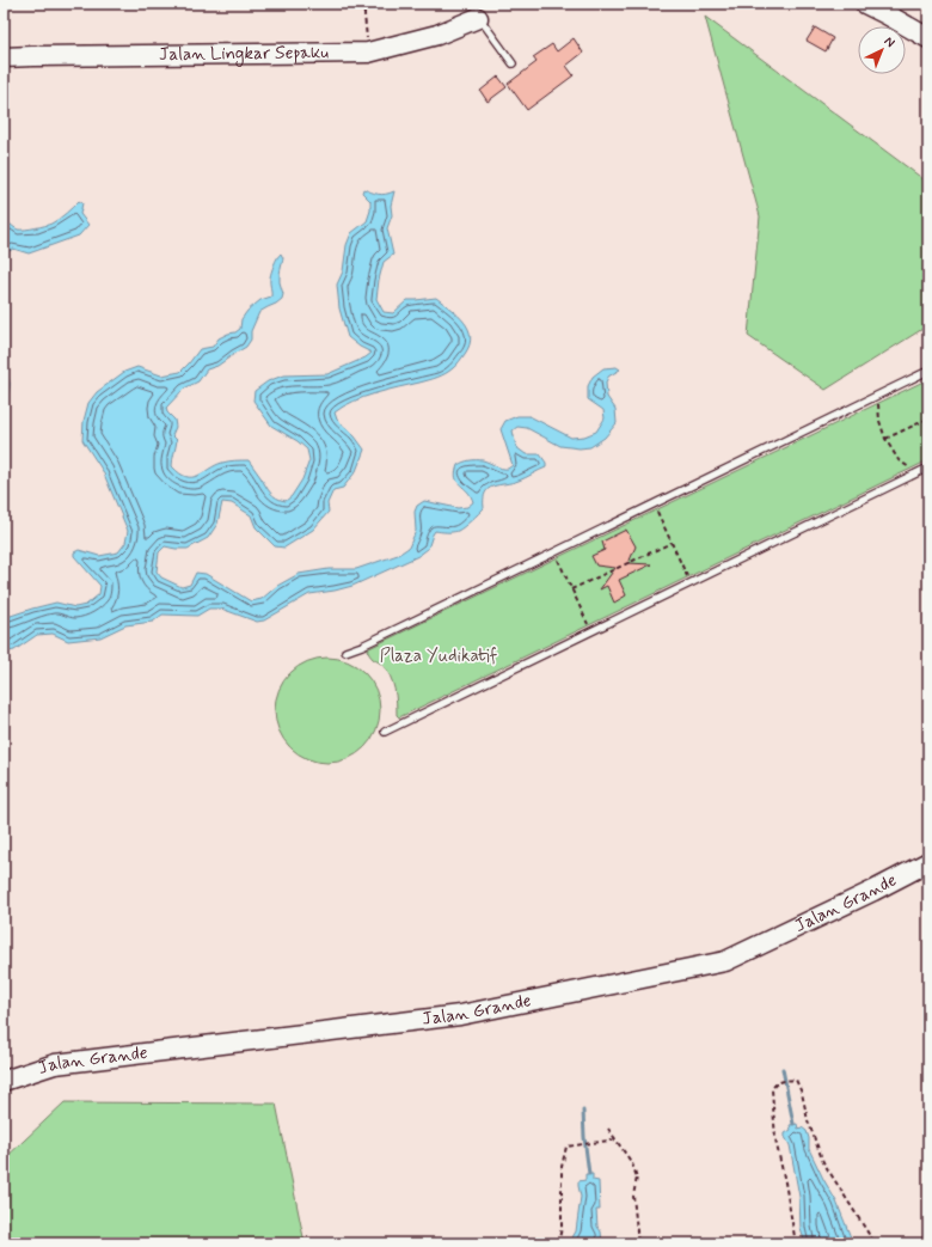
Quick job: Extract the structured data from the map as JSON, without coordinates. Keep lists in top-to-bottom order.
{
  "streets": {
    "street": ["Jalan Lingkar Sepaku", "Jalan Grande"]
  },
  "parks": ["Plaza Yudikatif"],
  "north": "top right"
}
